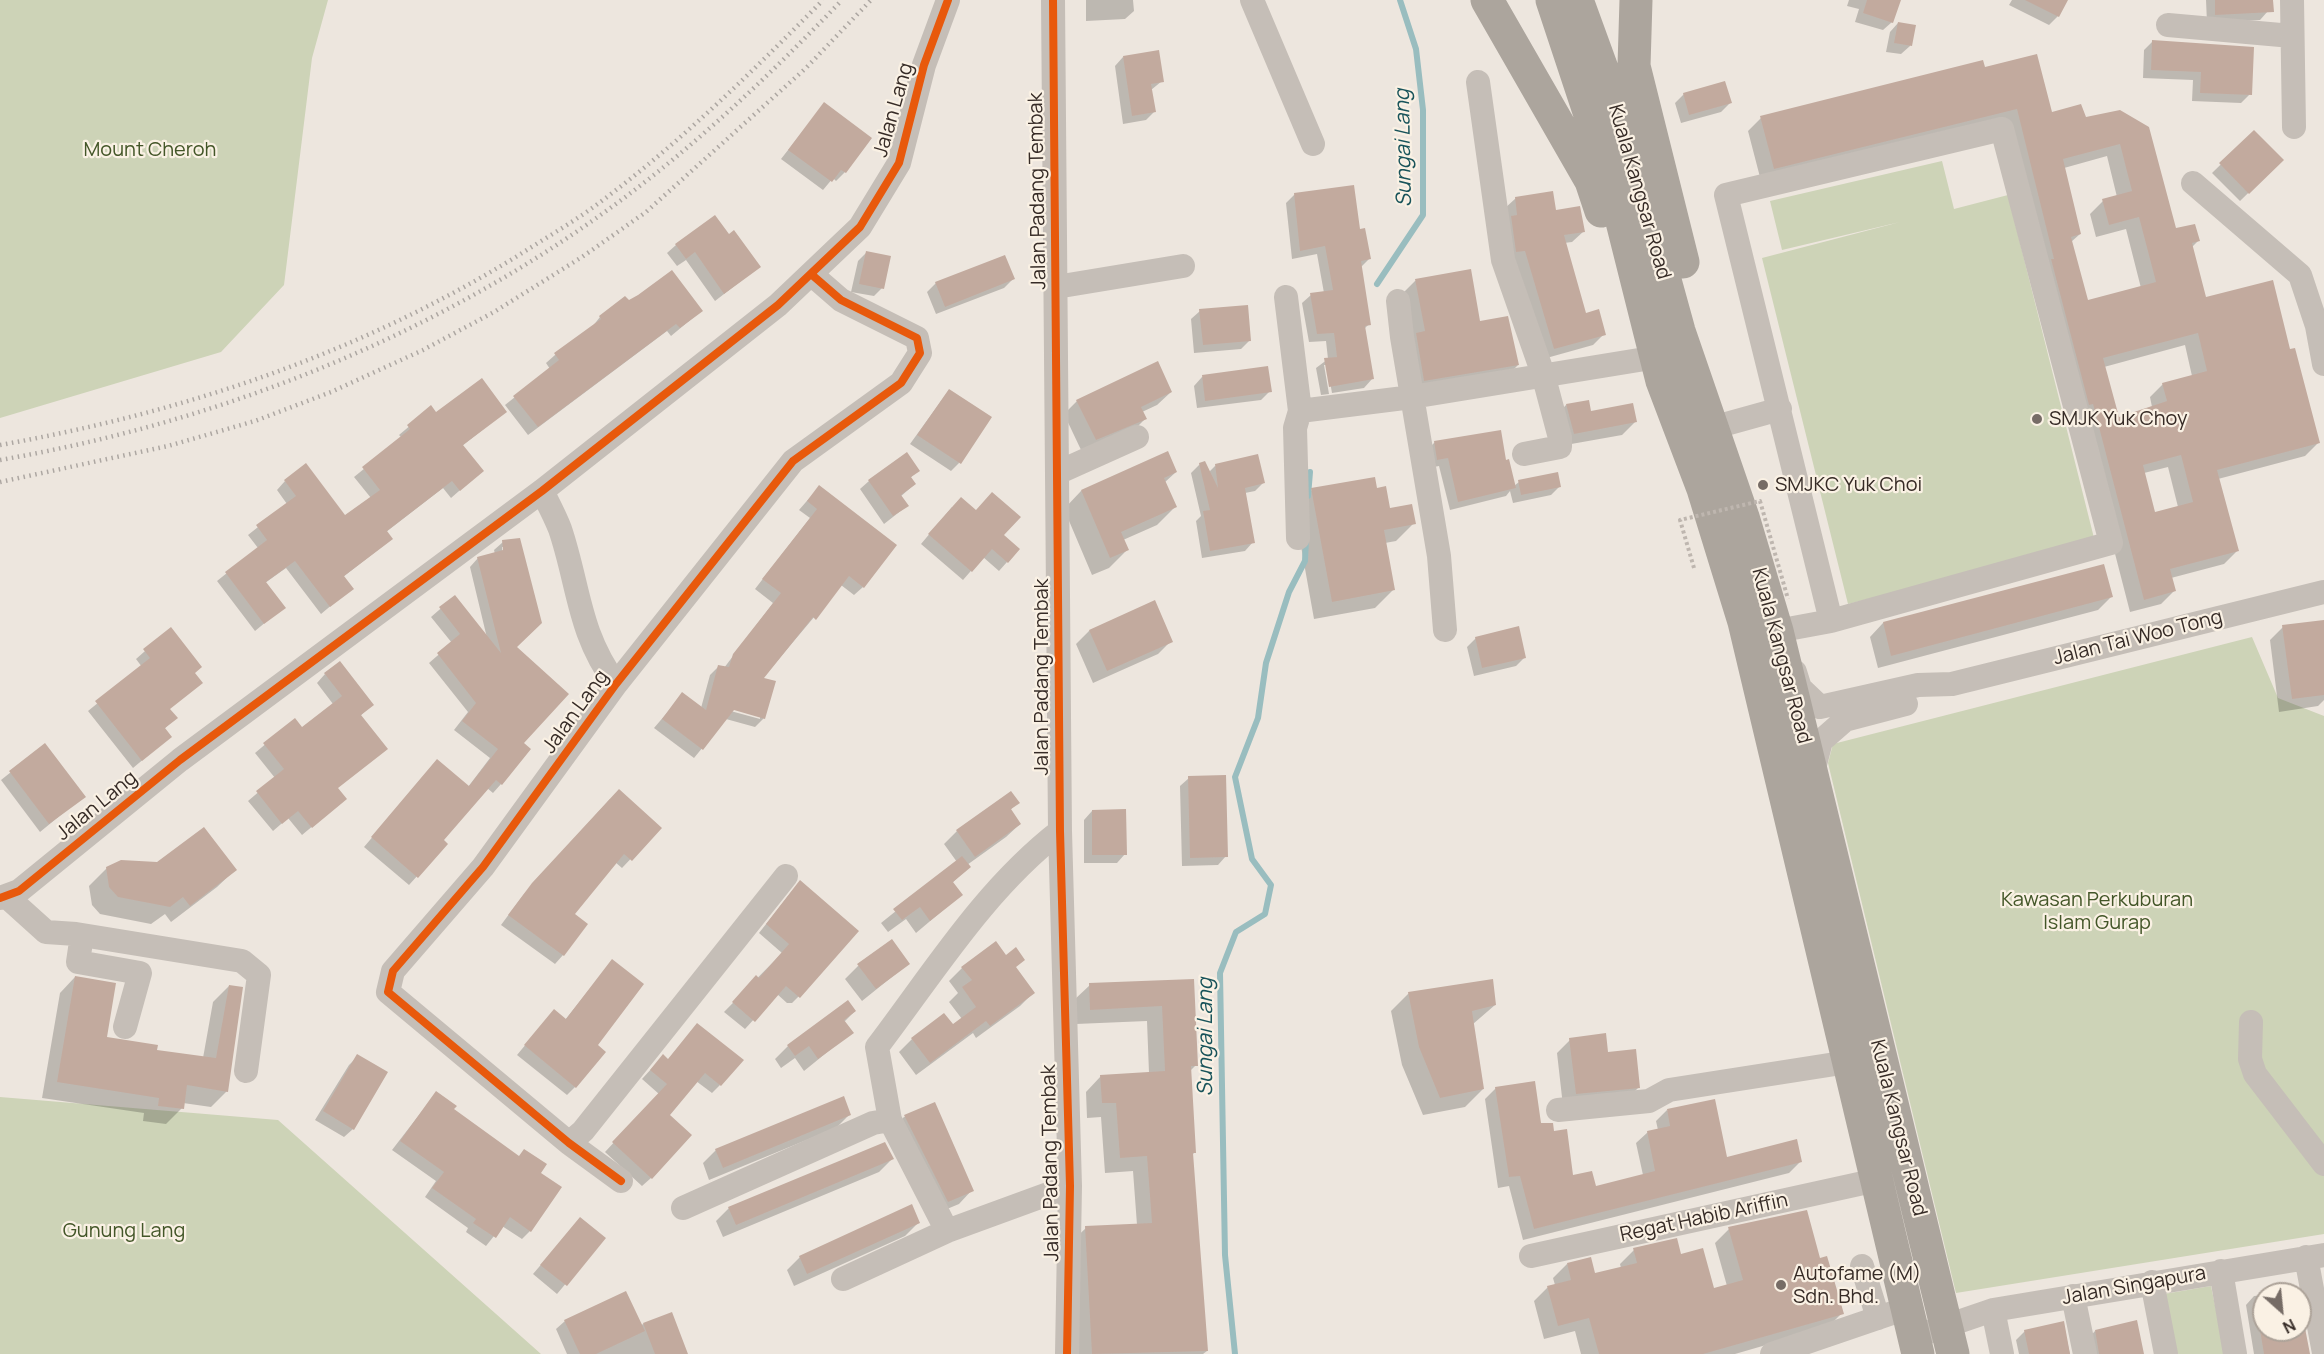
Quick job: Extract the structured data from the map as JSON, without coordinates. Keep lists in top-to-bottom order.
{
  "streets": {
    "highway": ["Kuala Kangsar Road"],
    "street": [
      "Jalan Lang",
      "Jalan Padang Tembak",
      "Jalan Tai Woo Tong",
      "Regat Habib Ariffin",
      "Jalan Singapura"
    ]
  },
  "crossings": [
    ["Kuala Kangsar Road", "Jalan Tai Woo Tong"],
    ["Kuala Kangsar Road", "Regat Habib Ariffin"],
    ["Kuala Kangsar Road", "Jalan Singapura"]
  ],
  "water": ["Sungai Lang"],
  "parks": ["Mount Cheroh", "Kawasan Perkuburan Islam Gurap", "Gunung Lang"],
  "places": ["SMJK Yuk Choy", "SMJKC Yuk Choi", "Autofame (M) Sdn. Bhd."],
  "north": "bottom right"
}
